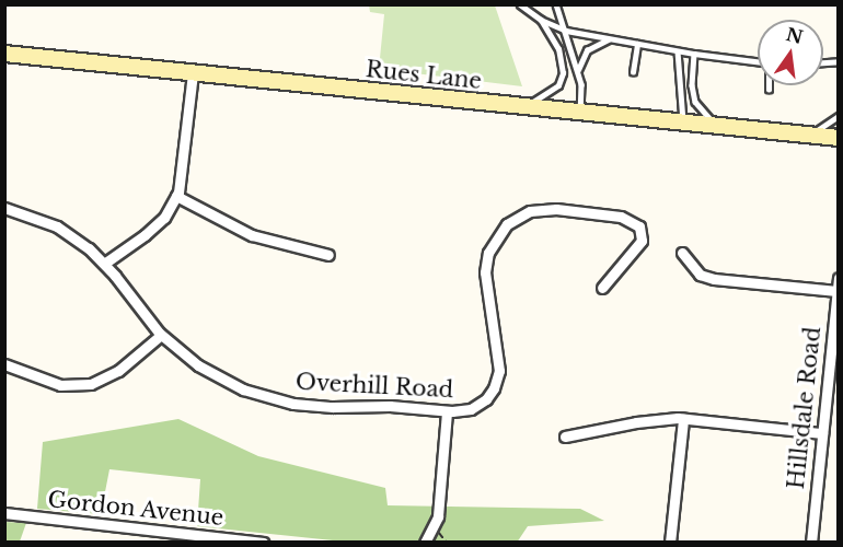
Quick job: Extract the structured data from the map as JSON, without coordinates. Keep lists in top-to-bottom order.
{
  "streets": {
    "main road": ["Rues Lane"],
    "street": ["Overhill Road", "Hillsdale Road", "Gordon Avenue"]
  },
  "north": "top"
}
